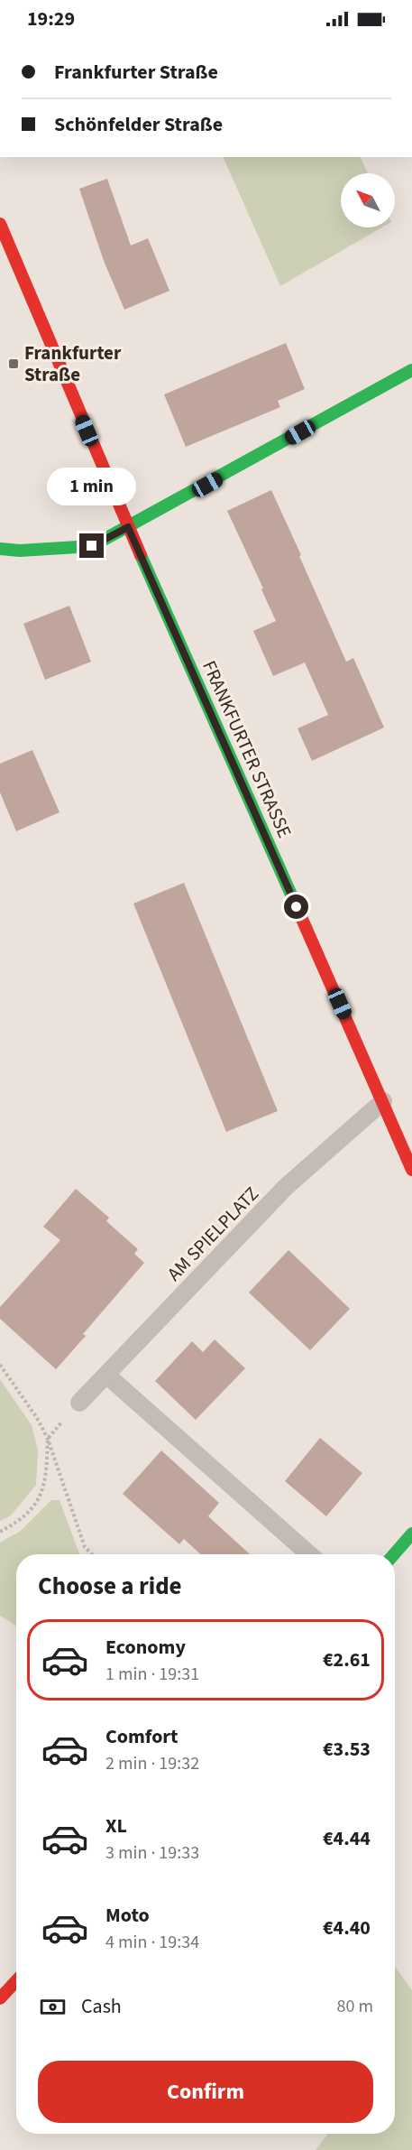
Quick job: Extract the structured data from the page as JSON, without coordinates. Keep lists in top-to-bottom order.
{
  "streets": {
    "street": ["FRANKFURTER STRASSE"],
    "lane": ["AM SPIELPLATZ"]
  },
  "crossings": [
    ["FRANKFURTER STRASSE", "AM SPIELPLATZ"]
  ],
  "places": {
    "transit": ["Frankfurter Straße"]
  },
  "north": "top left",
  "page": {
    "status": "19:29",
    "banner": ["Frankfurter Straße", "Schönfelder Straße"],
    "bubble": "1 min",
    "heading": "Choose a ride",
    "list": [
      {
        "name": "Economy",
        "note": "1 min · 19:31",
        "value": "€2.61"
      },
      {
        "name": "Comfort",
        "note": "2 min · 19:32",
        "value": "€3.53"
      },
      {
        "name": "XL",
        "note": "3 min · 19:33",
        "value": "€4.44"
      },
      {
        "name": "Moto",
        "note": "4 min · 19:34",
        "value": "€4.40"
      }
    ],
    "pay": ["Cash", "80 m"],
    "buttons": "Confirm"
  }
}
